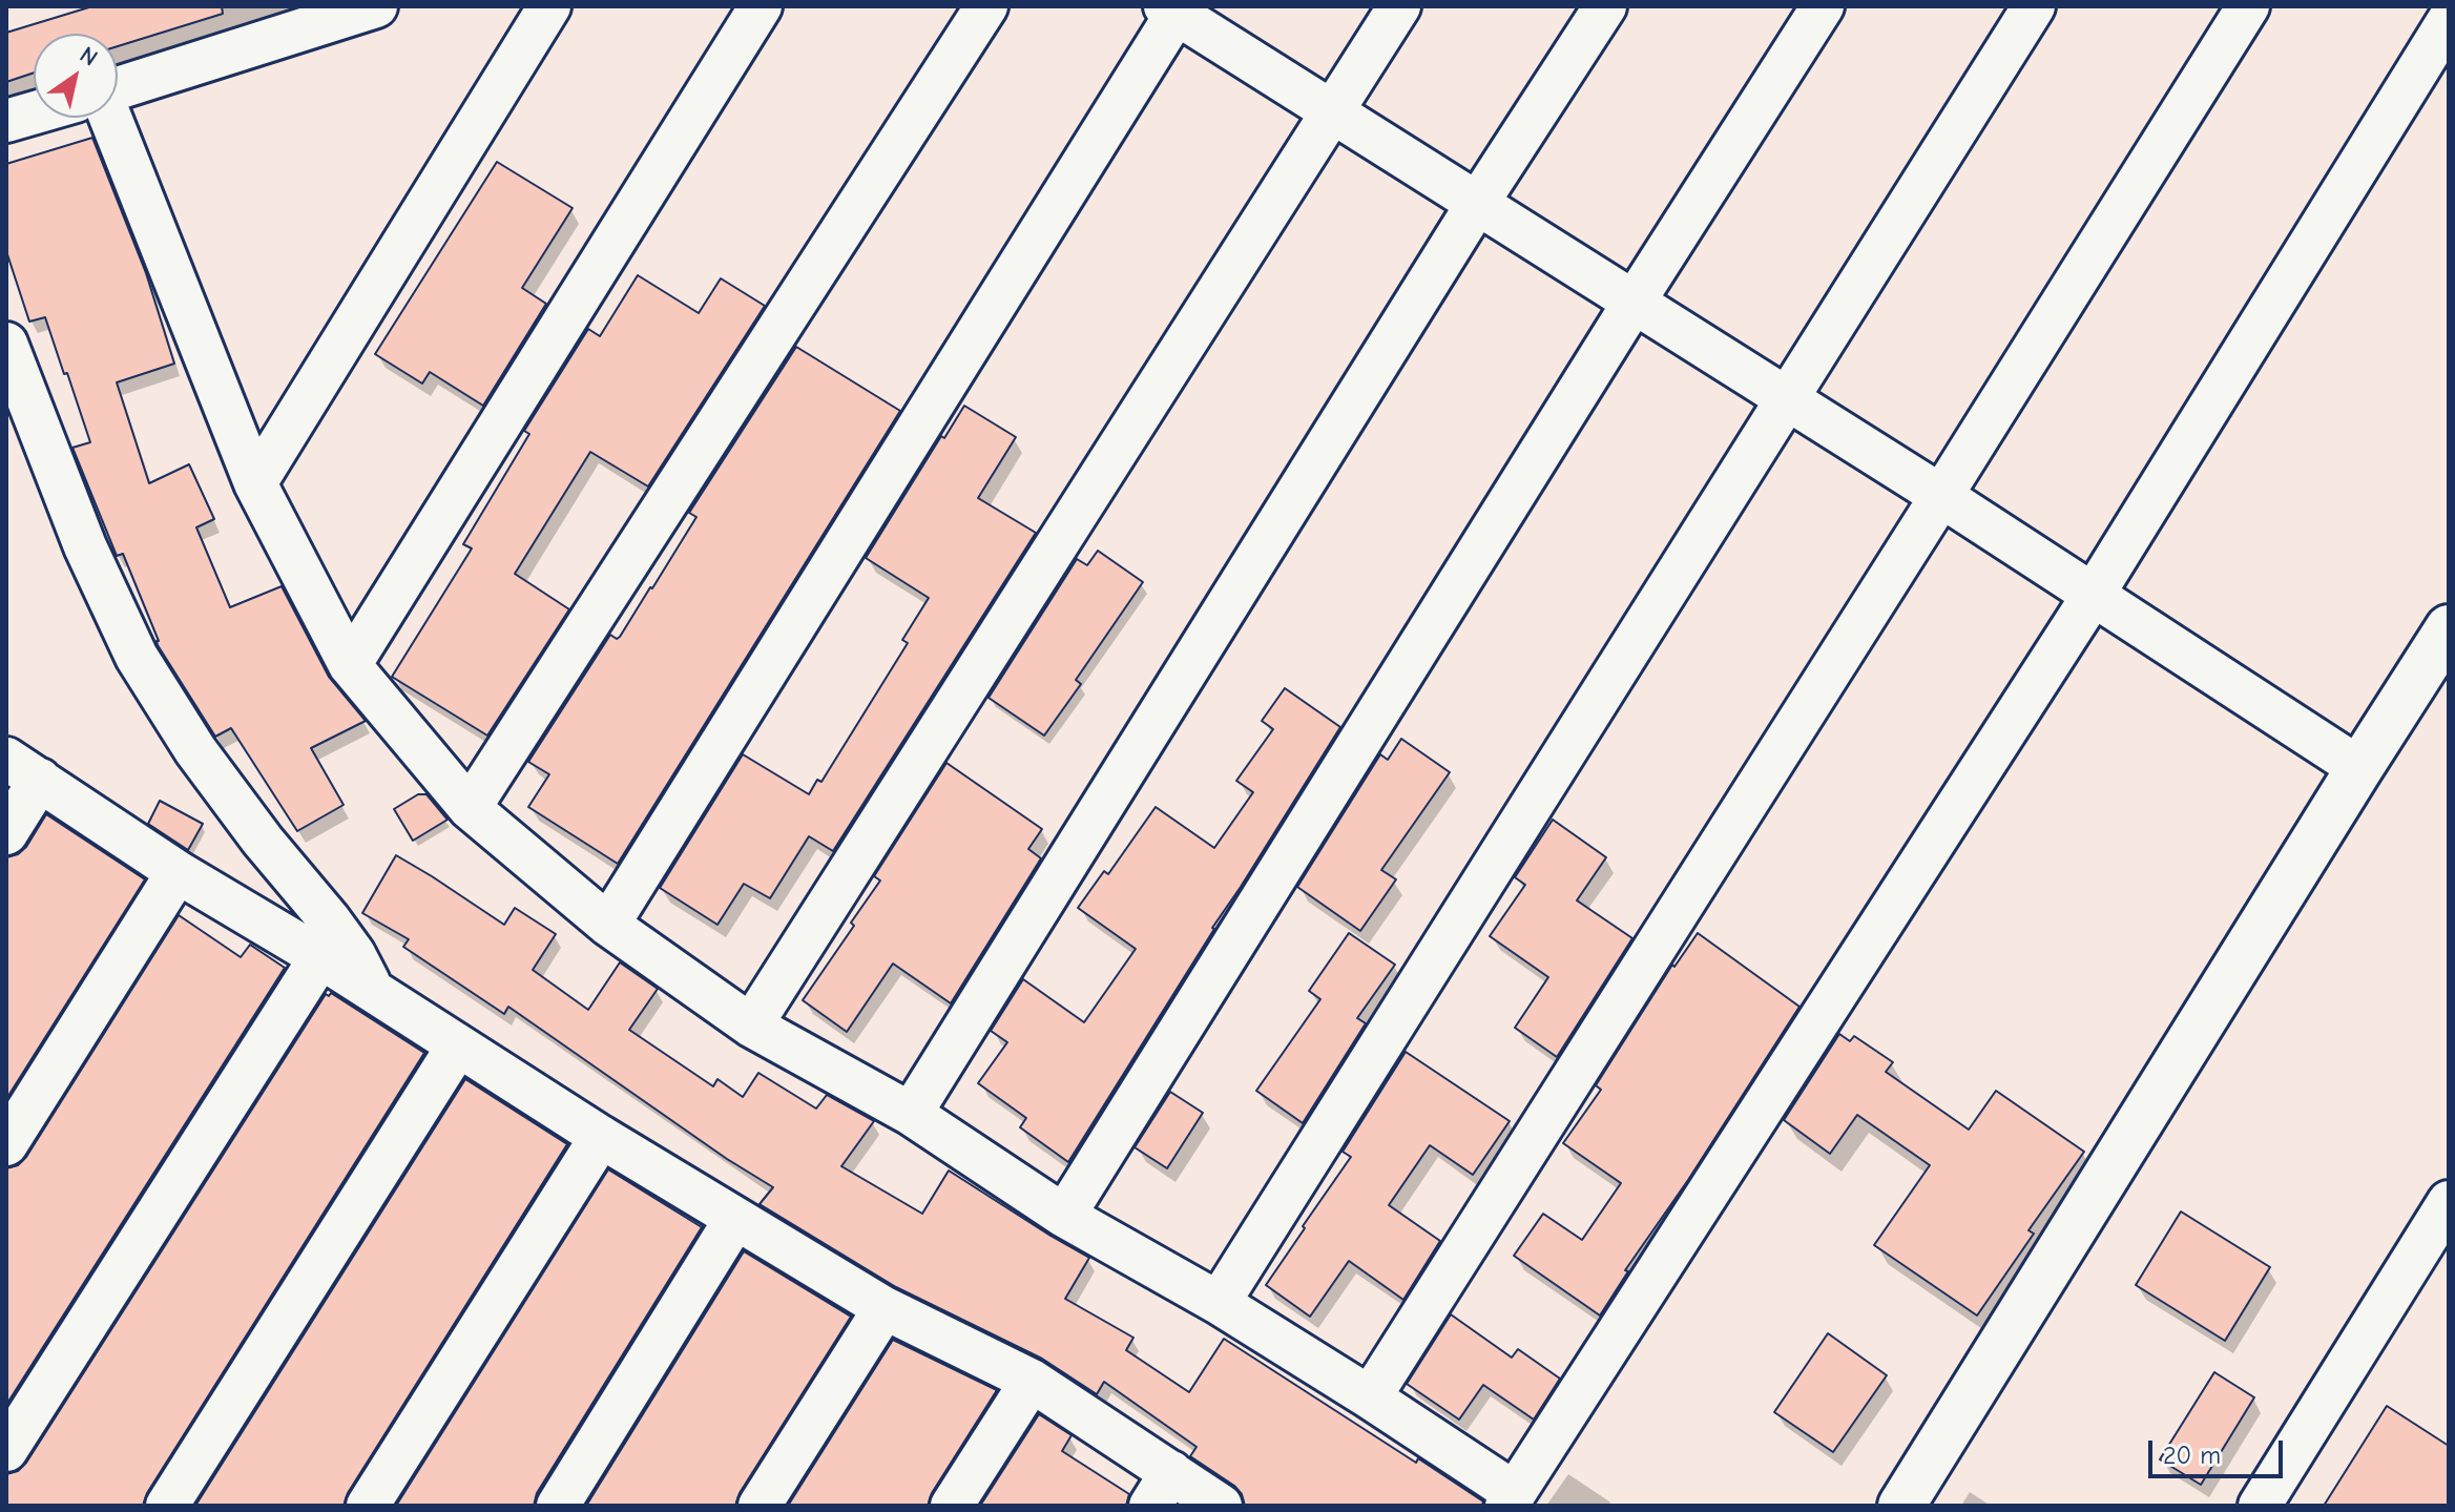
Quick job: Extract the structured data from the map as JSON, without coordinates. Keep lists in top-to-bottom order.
{
  "scale_bar": "20 m",
  "north": "top right"
}
